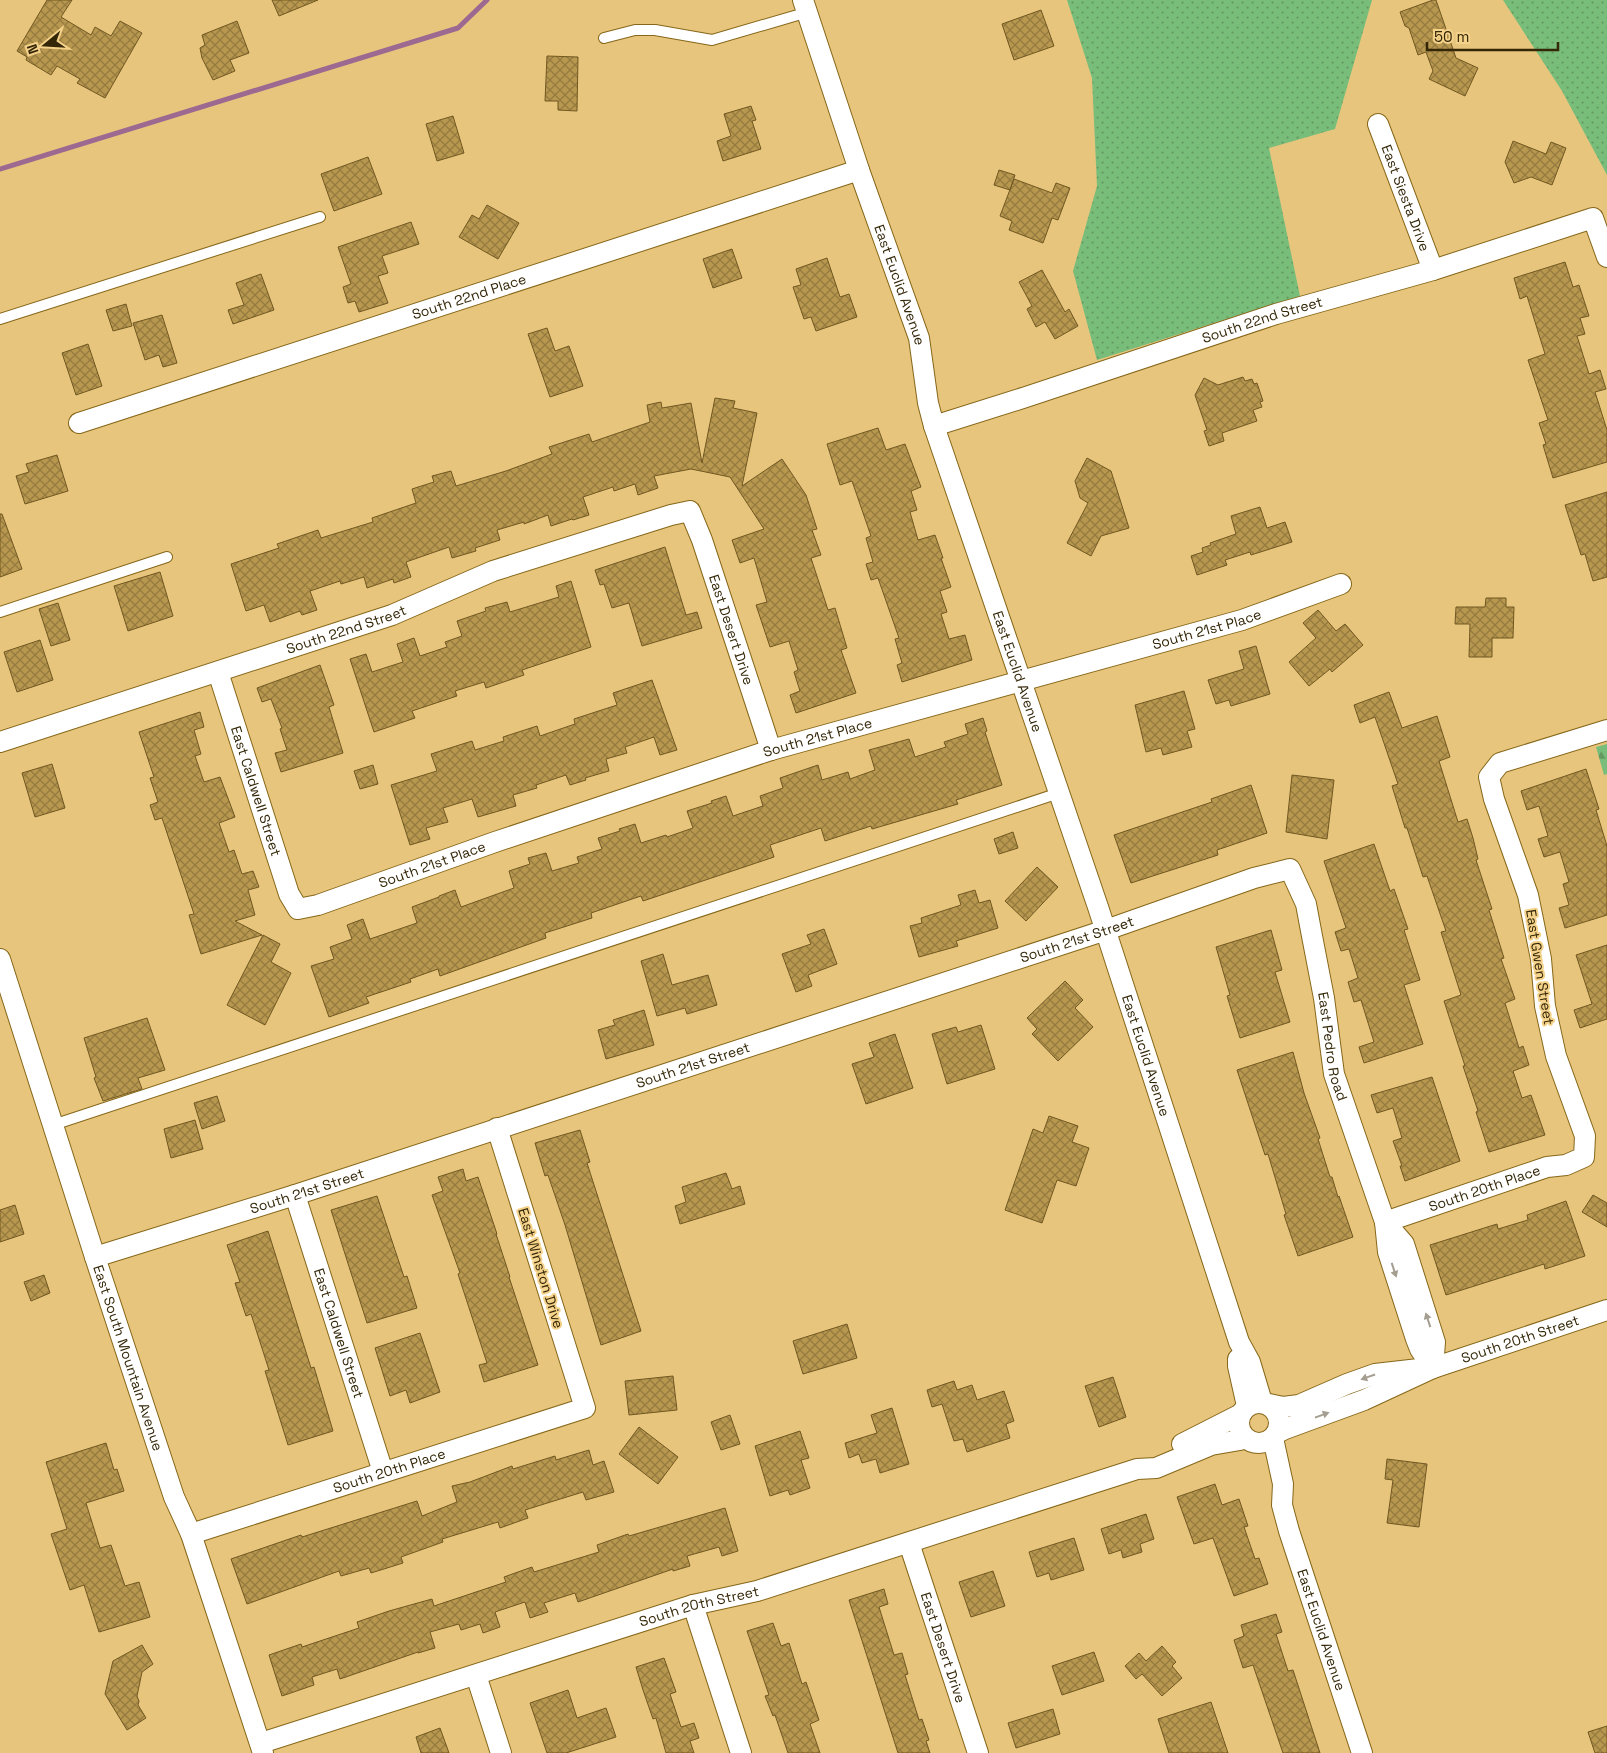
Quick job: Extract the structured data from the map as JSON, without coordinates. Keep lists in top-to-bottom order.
{
  "streets": {
    "street": [
      "East Siesta Drive",
      "East Euclid Avenue",
      "South 22nd Place",
      "South 22nd Street",
      "South 21st Place",
      "East Desert Drive",
      "East Caldwell Street",
      "South 21st Street",
      "East Gwen Street",
      "East Pedro Road",
      "South 20th Place",
      "East Winston Drive",
      "South 20th Street",
      "East South Mountain Avenue"
    ]
  },
  "crossings": [
    ["East Siesta Drive", "South 22nd Street"],
    ["East Euclid Avenue", "South 22nd Place"],
    ["East Euclid Avenue", "South 22nd Street"],
    ["East Euclid Avenue", "South 21st Place"],
    ["East Euclid Avenue", "South 21st Street"],
    ["East Euclid Avenue", "South 20th Street"],
    ["South 22nd Street", "East Desert Drive"],
    ["South 22nd Street", "East Caldwell Street"],
    ["South 21st Place", "East Desert Drive"],
    ["South 21st Place", "East Caldwell Street"],
    ["East Desert Drive", "South 20th Street"],
    ["East Caldwell Street", "South 21st Street"],
    ["East Caldwell Street", "South 20th Place"],
    ["South 21st Street", "East Pedro Road"],
    ["South 21st Street", "East Winston Drive"],
    ["South 21st Street", "East South Mountain Avenue"],
    ["East Gwen Street", "South 20th Place"],
    ["East Pedro Road", "South 20th Place"],
    ["East Pedro Road", "South 20th Street"],
    ["South 20th Place", "East Winston Drive"],
    ["South 20th Place", "East South Mountain Avenue"],
    ["South 20th Street", "East South Mountain Avenue"]
  ],
  "scale_bar": "50 m",
  "north": "left"
}
